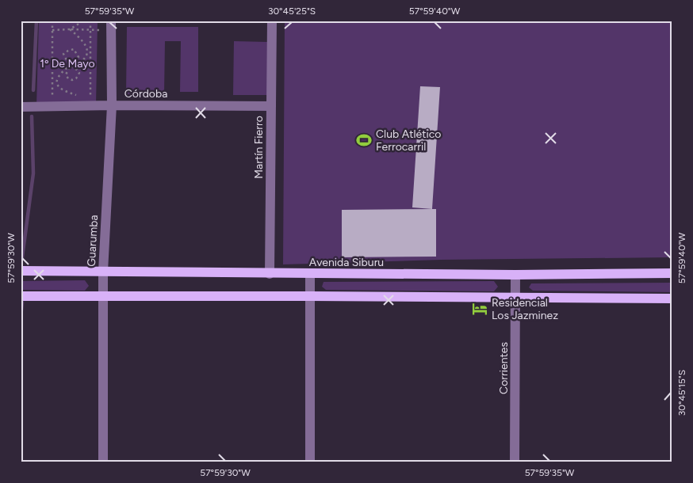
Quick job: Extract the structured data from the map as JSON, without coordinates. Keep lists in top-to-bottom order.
{
  "streets": {
    "main road": ["Avenida Siburu"],
    "street": [
      "Córdoba",
      "Martín Fierro",
      "Guarumba",
      "Corrientes"
    ]
  },
  "crossings": [
    ["Córdoba", "Martín Fierro"],
    ["Córdoba", "Guarumba"],
    ["Martín Fierro", "Avenida Siburu"],
    ["Guarumba", "Avenida Siburu"],
    ["Avenida Siburu", "Corrientes"]
  ],
  "parks": ["1º De Mayo"],
  "places": {
    "sports": ["Club Atlético Ferrocarril"],
    "hotel": ["Residencial Los Jazminez"]
  },
  "coordinates": [
    "57°59'35\"W",
    "30°45'25\"S",
    "57°59'40\"W",
    "57°59'30\"W",
    "30°45'15\"S"
  ]
}
